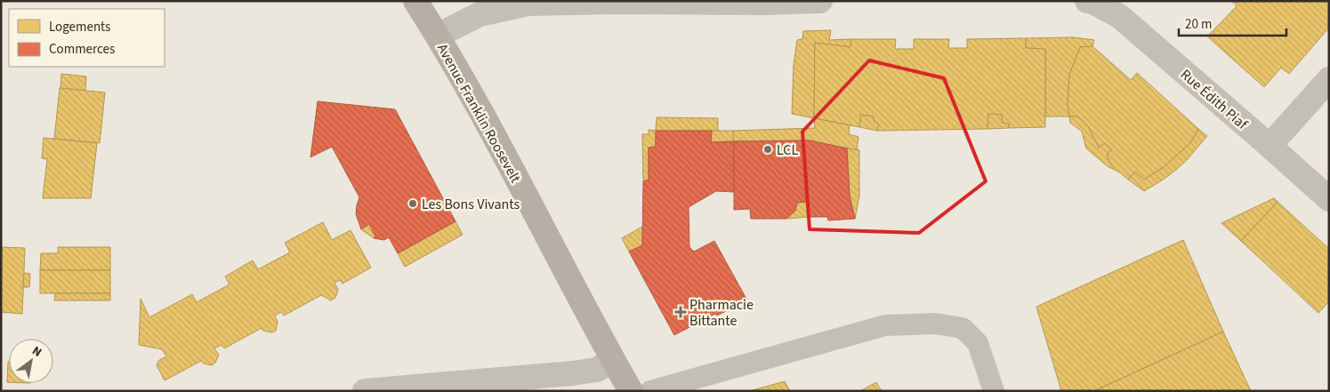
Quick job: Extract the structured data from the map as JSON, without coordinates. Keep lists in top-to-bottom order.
{
  "streets": {
    "main road": ["Avenue Franklin Roosevelt"],
    "street": ["Rue Édith Piaf"]
  },
  "places": {
    "other": ["LCL", "Les Bons Vivants"],
    "health": ["Pharmacie Bittante"]
  },
  "legend": ["Logements", "Commerces"],
  "scale_bar": "20 m",
  "north": "top right"
}
